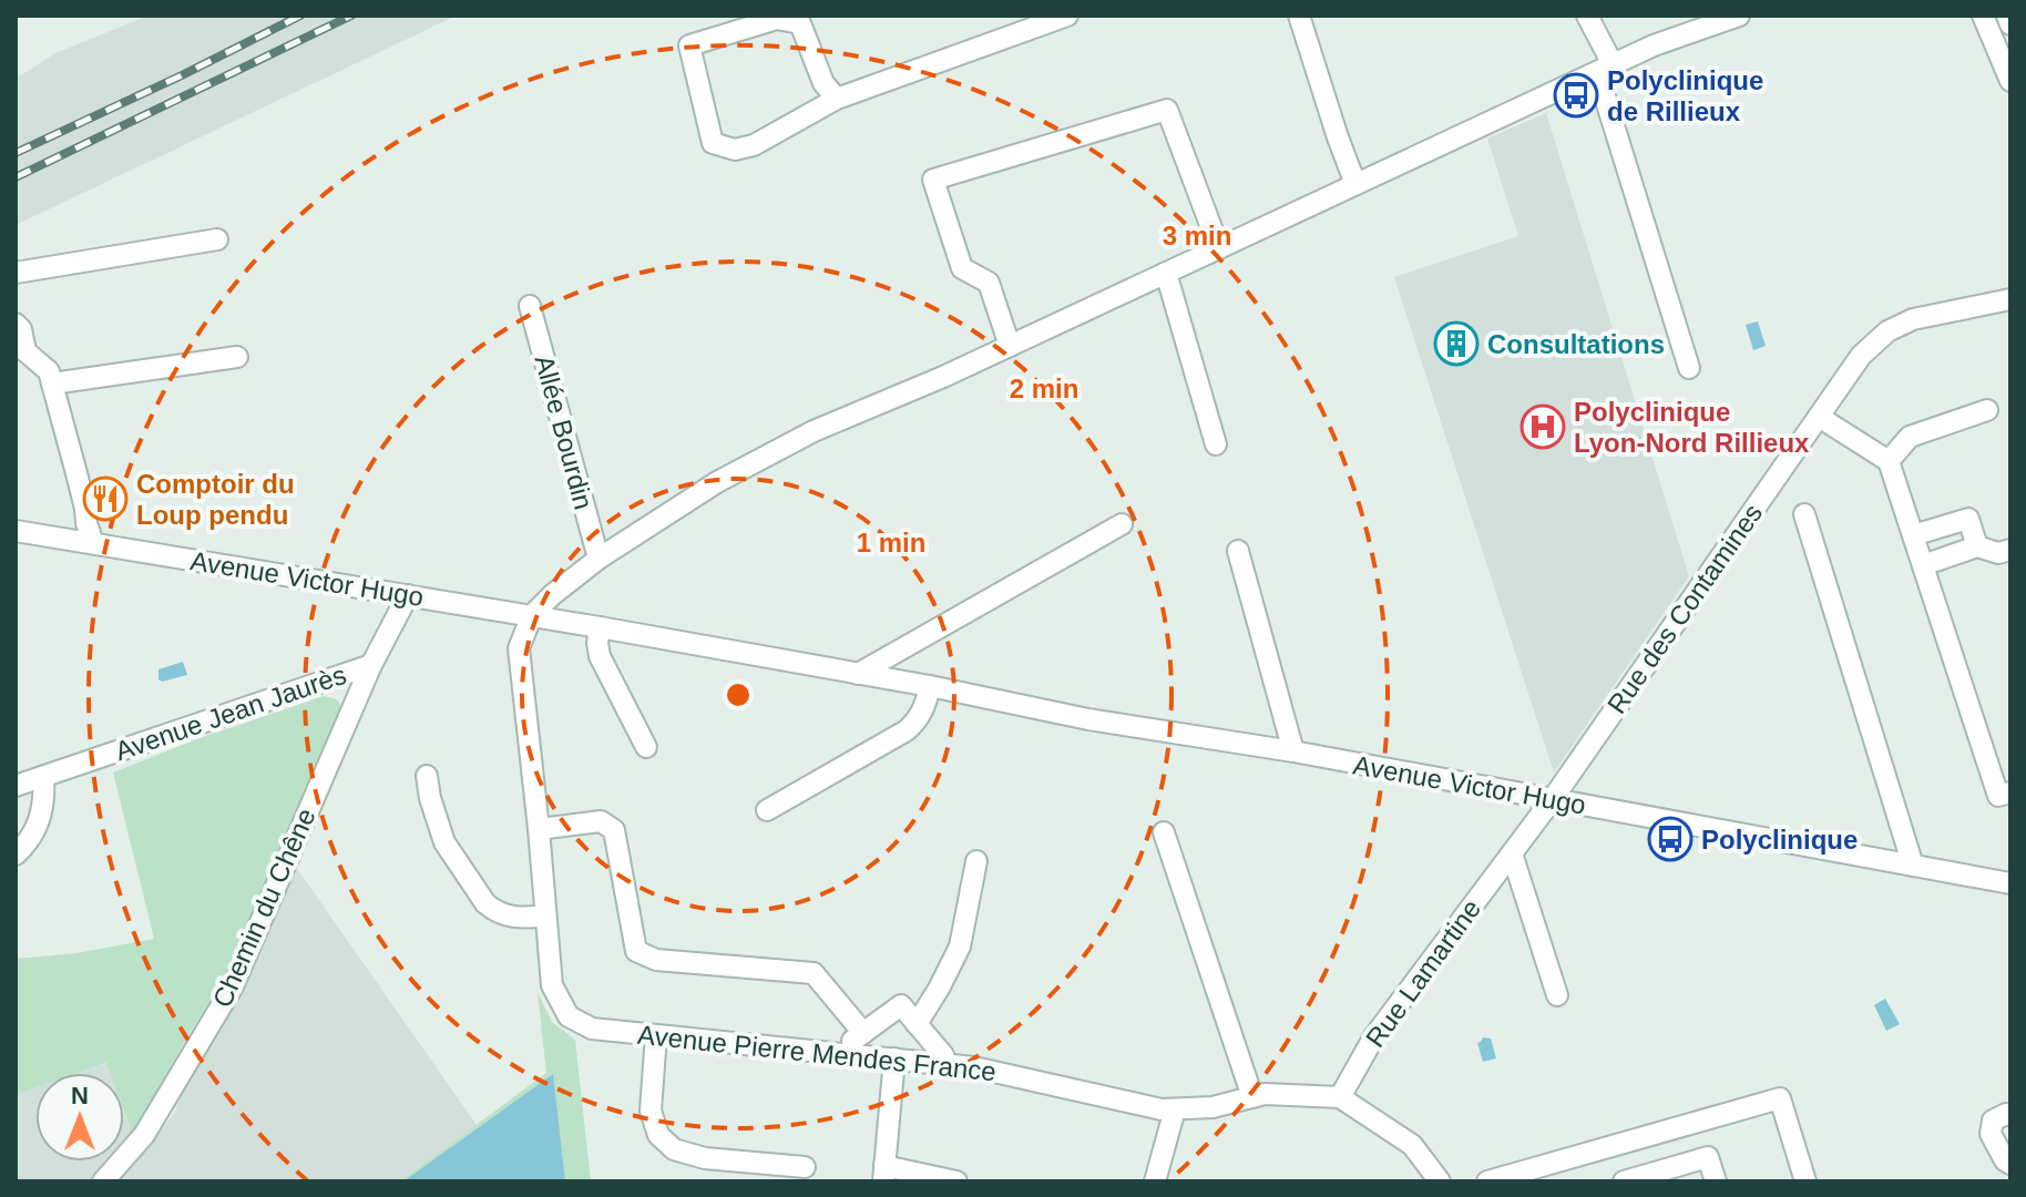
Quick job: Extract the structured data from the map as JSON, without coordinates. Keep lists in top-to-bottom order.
{
  "streets": {
    "street": [
      "Allée Bourdin",
      "Avenue Victor Hugo",
      "Rue des Contamines",
      "Avenue Jean Jaurès",
      "Chemin du Chêne",
      "Rue Lamartine",
      "Avenue Pierre Mendes France"
    ]
  },
  "crossings": [
    ["Avenue Victor Hugo", "Rue des Contamines"],
    ["Avenue Victor Hugo", "Avenue Jean Jaurès"],
    ["Avenue Victor Hugo", "Rue Lamartine"],
    ["Avenue Victor Hugo", "Avenue Pierre Mendes France"],
    ["Rue des Contamines", "Rue Lamartine"],
    ["Avenue Jean Jaurès", "Chemin du Chêne"],
    ["Rue Lamartine", "Avenue Pierre Mendes France"]
  ],
  "places": {
    "bus stop": ["Polyclinique de Rillieux", "Polyclinique"],
    "building": ["Consultations"],
    "hospital": ["Polyclinique Lyon-Nord Rillieux"],
    "restaurant": ["Comptoir du Loup pendu"]
  },
  "north": "top",
  "rings": ["3 min", "2 min", "1 min"]
}
